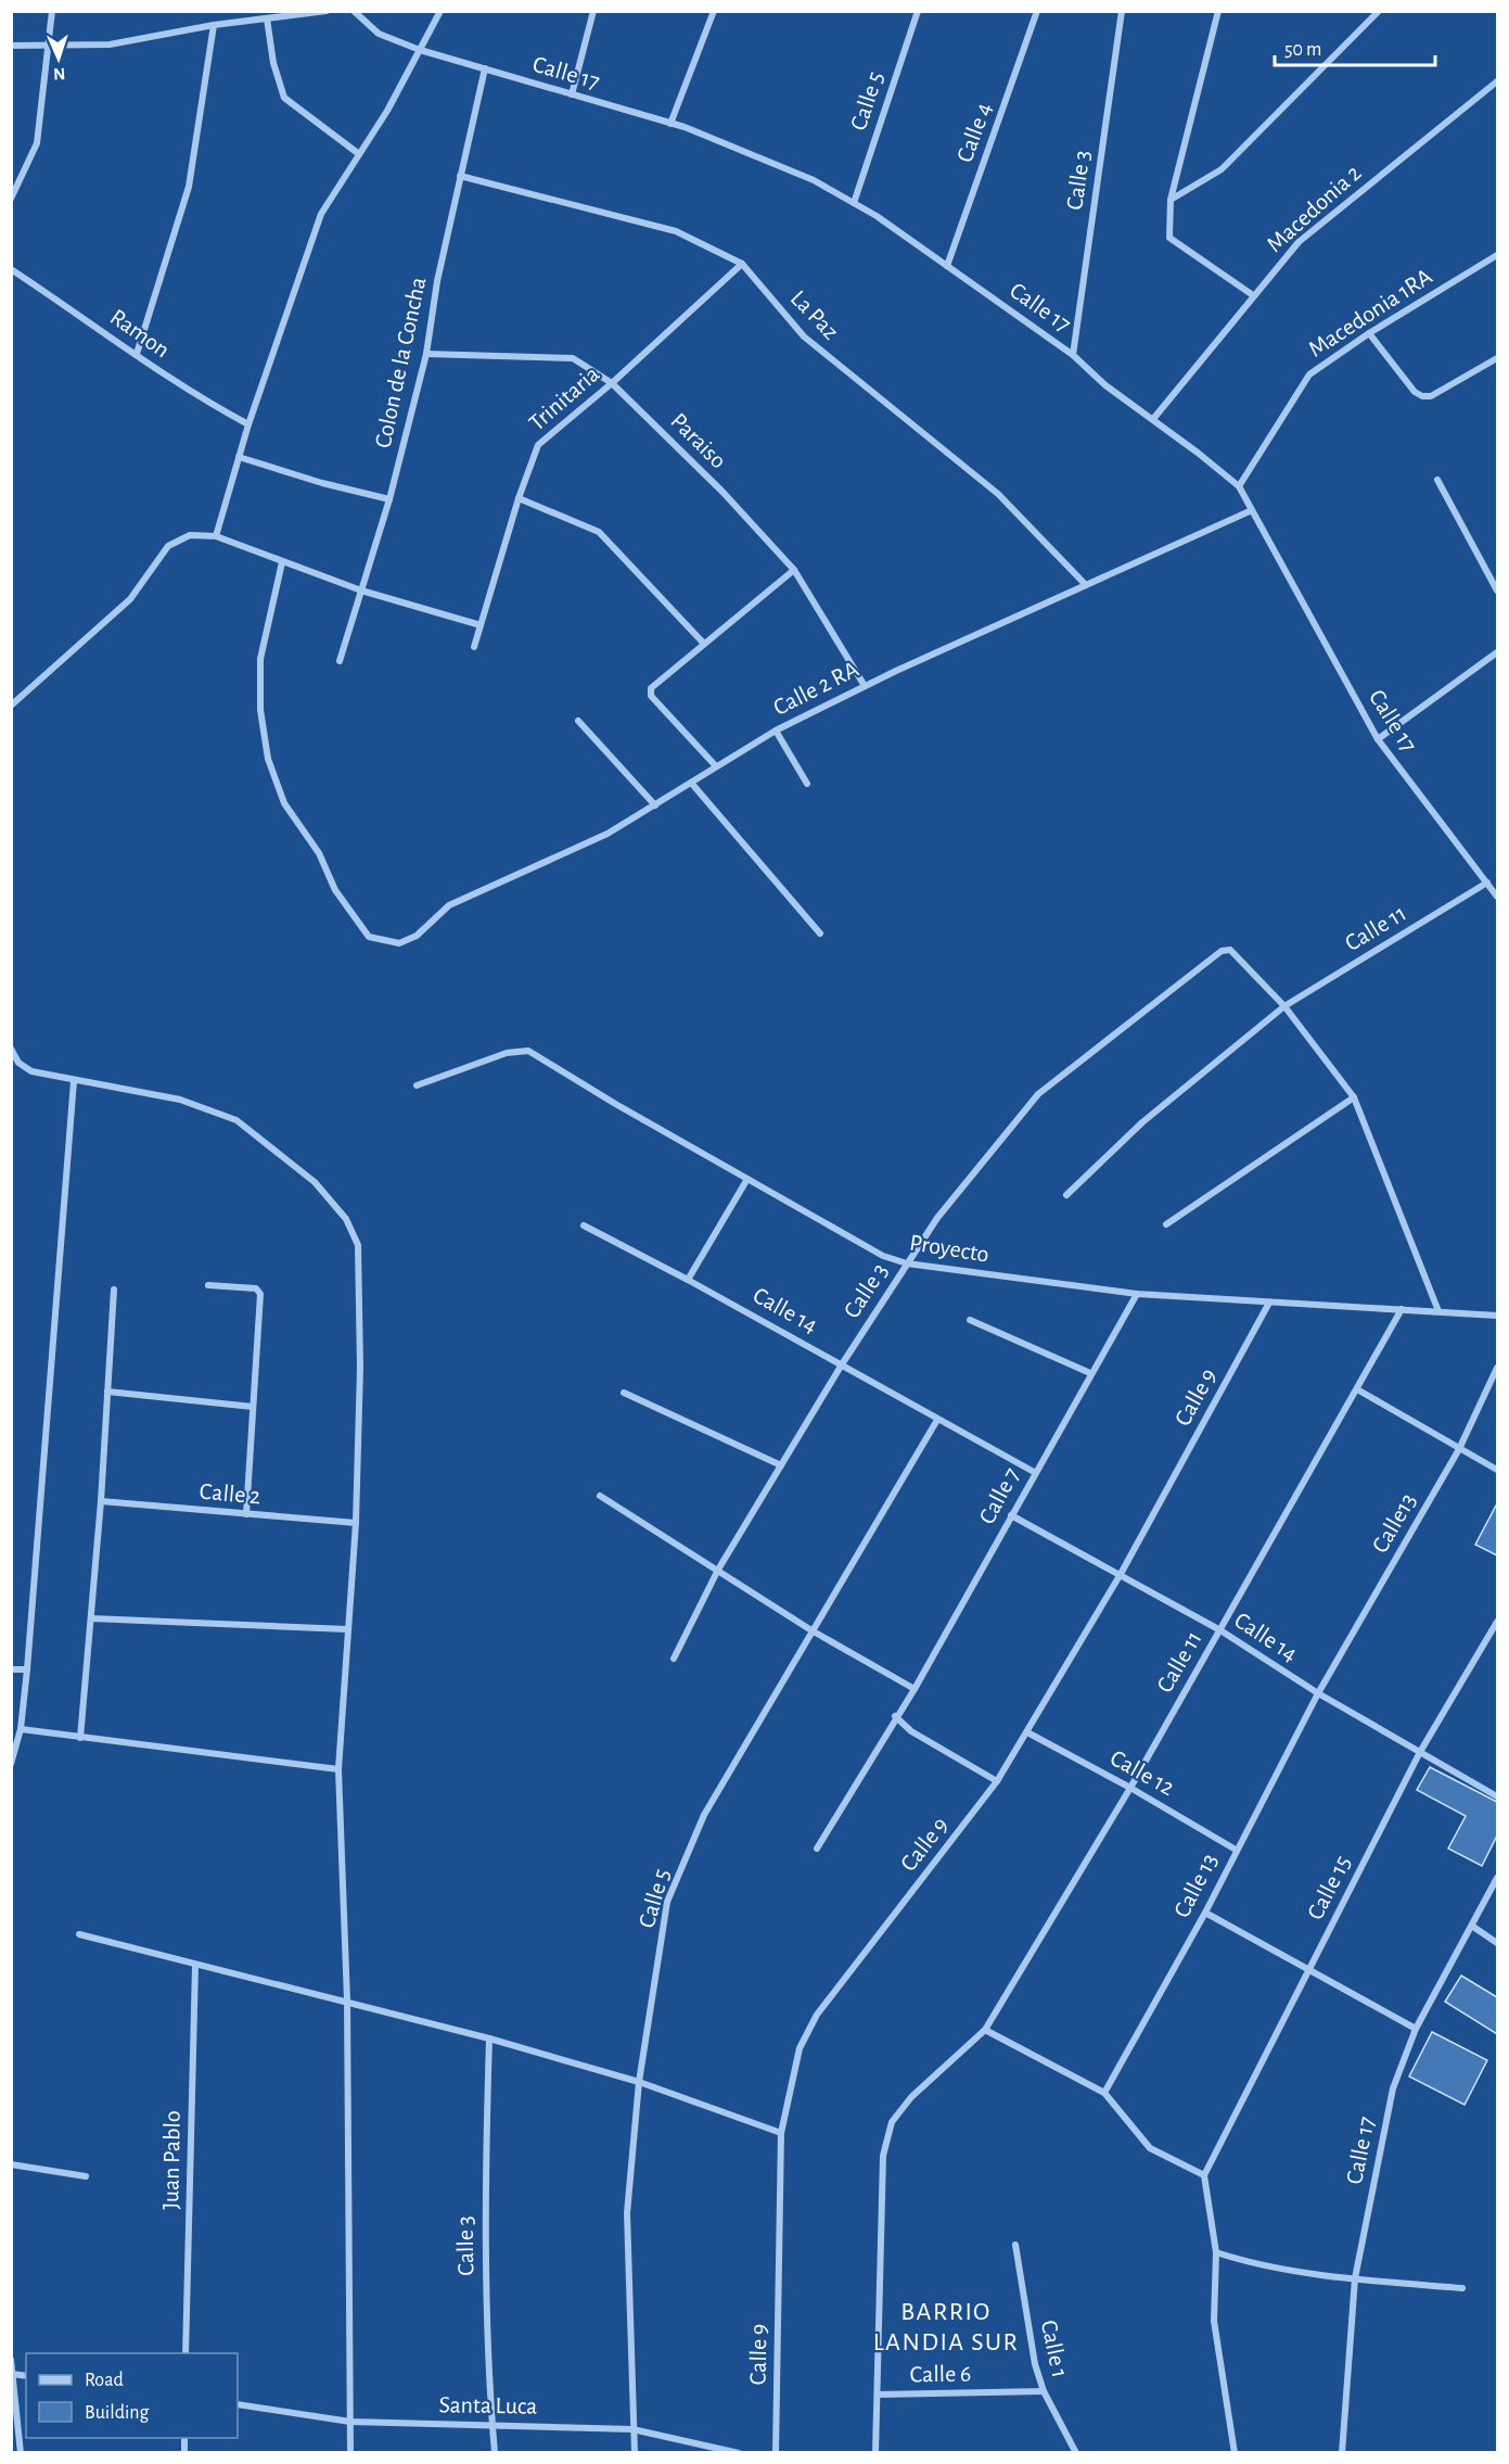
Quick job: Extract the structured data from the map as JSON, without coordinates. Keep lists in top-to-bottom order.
{
  "streets": {
    "street": [
      "Calle 17",
      "Calle 5",
      "Calle 4",
      "Calle 3",
      "Macedonia 2",
      "Macedonia 1RA",
      "La Paz",
      "Ramon",
      "Colon de la Concha",
      "Trinitaria",
      "Paraiso",
      "Calle 2 RA",
      "Calle 11",
      "Proyecto",
      "Calle 14",
      "Calle 9",
      "Calle 2",
      "Calle 7",
      "Calle13",
      "Calle 12",
      "Calle 13",
      "Calle 15",
      "Juan Pablo",
      "Calle 1",
      "Calle 6",
      "Santa Luca"
    ]
  },
  "crossings": [
    ["Calle 17", "Calle 5"],
    ["Calle 17", "Calle 4"],
    ["Calle 17", "Calle 3"],
    ["Calle 17", "Macedonia 2"],
    ["Calle 17", "Macedonia 1RA"],
    ["Calle 17", "Colon de la Concha"],
    ["Calle 17", "Calle 2 RA"],
    ["Calle 17", "Calle 11"],
    ["Calle 5", "Calle 14"],
    ["Calle 5", "Santa Luca"],
    ["Calle 3", "Calle 11"],
    ["Calle 3", "Proyecto"],
    ["Calle 3", "Calle 14"],
    ["Calle 3", "Santa Luca"],
    ["La Paz", "Colon de la Concha"],
    ["La Paz", "Trinitaria"],
    ["La Paz", "Calle 2 RA"],
    ["Colon de la Concha", "Paraiso"],
    ["Trinitaria", "Paraiso"],
    ["Paraiso", "Calle 2 RA"],
    ["Calle 11", "Proyecto"],
    ["Calle 11", "Calle 14"],
    ["Calle 11", "Calle 12"],
    ["Calle 11", "Calle 6"],
    ["Proyecto", "Calle 9"],
    ["Proyecto", "Calle 7"],
    ["Calle 14", "Calle 9"],
    ["Calle 14", "Calle 7"],
    ["Calle 14", "Calle13"],
    ["Calle 14", "Calle 13"],
    ["Calle 14", "Calle 15"],
    ["Calle 9", "Calle 12"],
    ["Calle13", "Calle 13"],
    ["Calle 12", "Calle 13"],
    ["Calle 1", "Calle 6"]
  ],
  "districts": ["BARRIO LANDIA SUR"],
  "legend": ["Road", "Building"],
  "scale_bar": "50 m",
  "north": "bottom"
}
